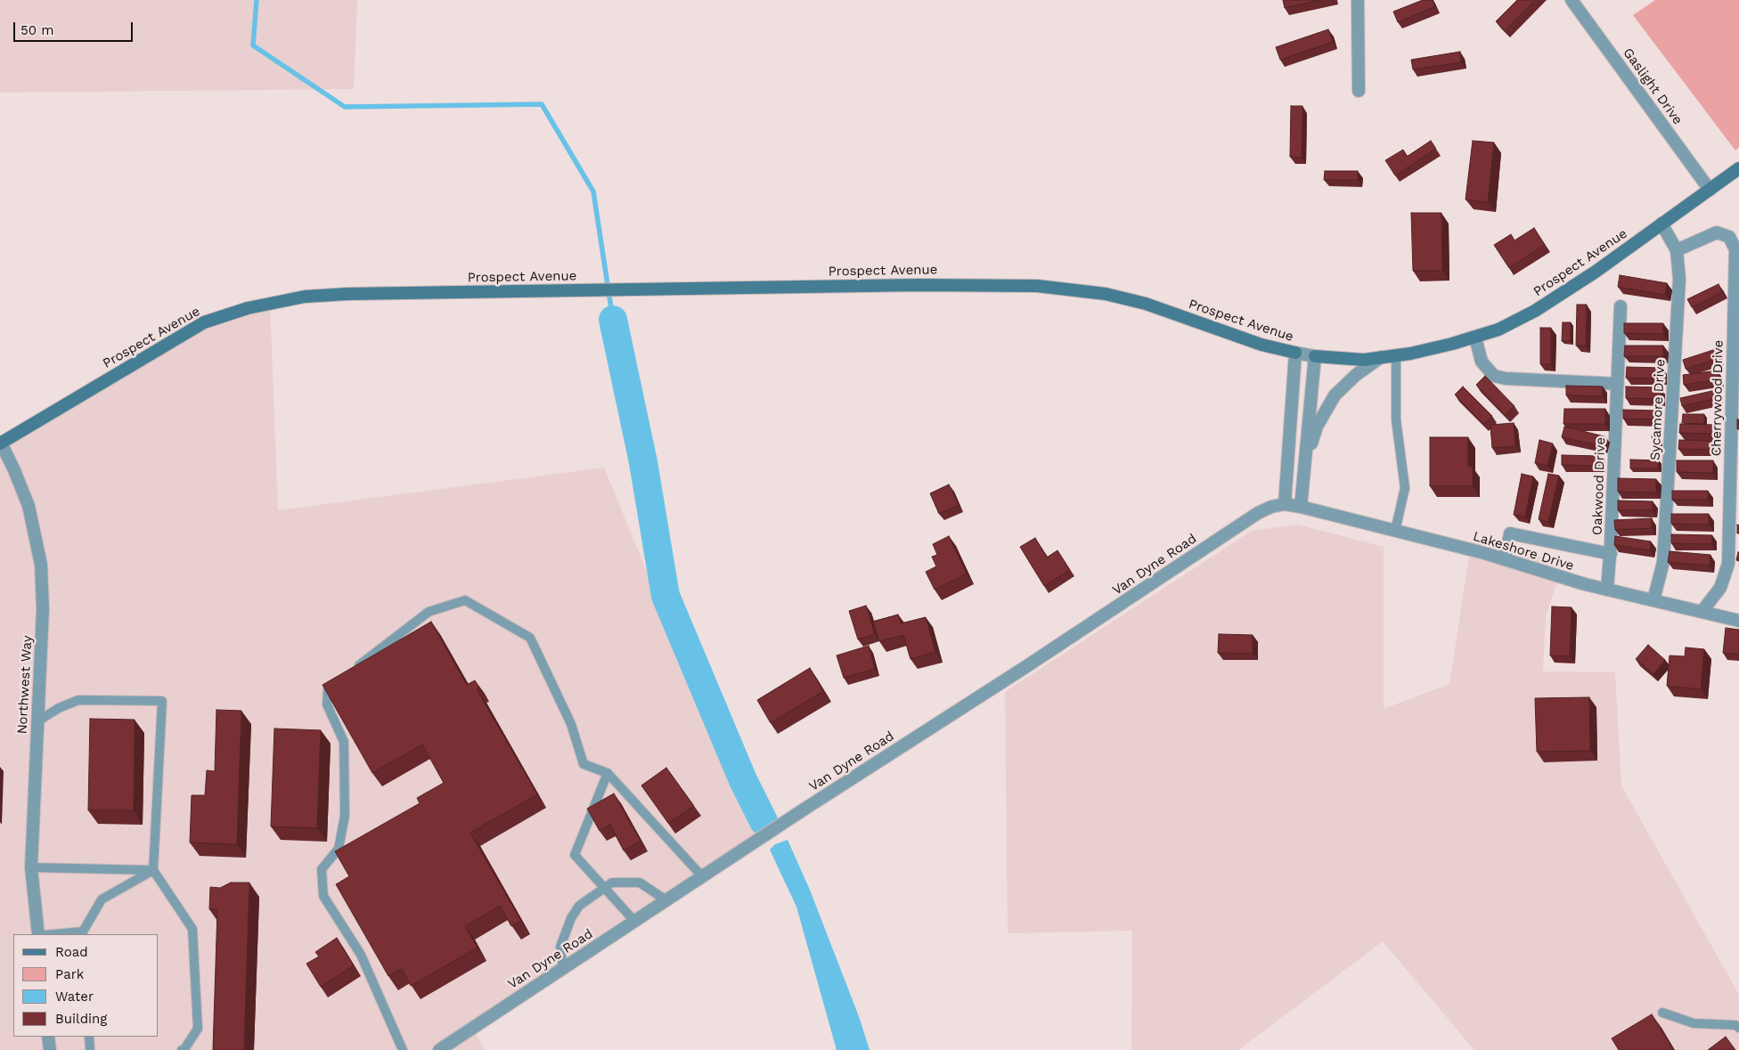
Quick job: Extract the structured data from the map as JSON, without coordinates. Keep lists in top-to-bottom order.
{
  "streets": {
    "main road": ["Prospect Avenue"],
    "street": [
      "Gaslight Drive",
      "Cherrywood Drive",
      "Sycamore Drive",
      "Oakwood Drive",
      "Lakeshore Drive",
      "Van Dyne Road",
      "Northwest Way"
    ]
  },
  "crossings": [
    ["Gaslight Drive", "Prospect Avenue"],
    ["Prospect Avenue", "Sycamore Drive"],
    ["Prospect Avenue", "Northwest Way"],
    ["Cherrywood Drive", "Sycamore Drive"],
    ["Cherrywood Drive", "Lakeshore Drive"],
    ["Sycamore Drive", "Lakeshore Drive"],
    ["Oakwood Drive", "Lakeshore Drive"],
    ["Lakeshore Drive", "Van Dyne Road"]
  ],
  "legend": [
    "Road",
    "Park",
    "Water",
    "Building"
  ],
  "scale_bar": "50 m"
}
